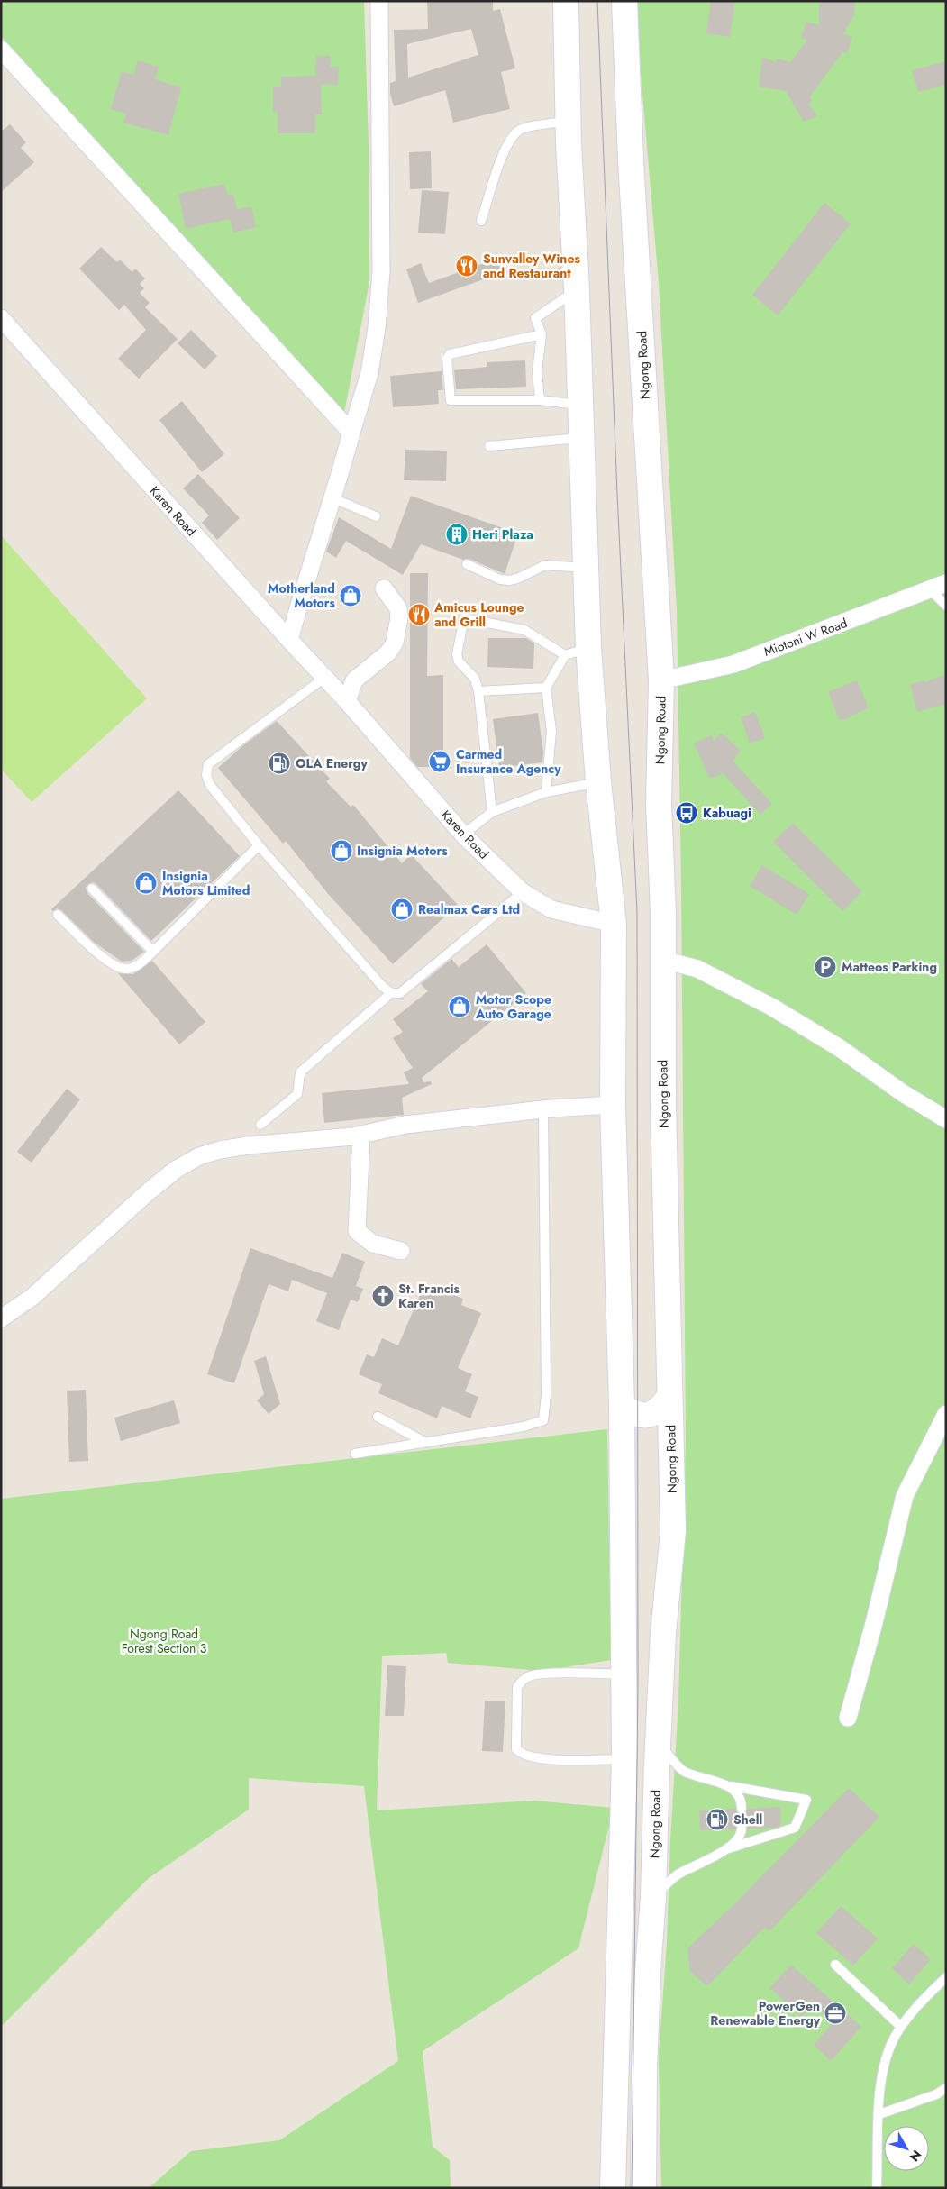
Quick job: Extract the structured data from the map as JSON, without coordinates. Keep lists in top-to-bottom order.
{
  "streets": {
    "main road": ["Ngong Road"],
    "street": ["Karen Road", "Miotoni W Road"]
  },
  "crossings": [
    ["Ngong Road", "Miotoni W Road"]
  ],
  "parks": ["Ngong Road Forest Section 3"],
  "places": {
    "restaurant": ["Sunvalley Wines and Restaurant", "Amicus Lounge and Grill"],
    "building": ["Heri Plaza"],
    "shop": [
      "Motherland Motors",
      "Insignia Motors",
      "Insignia Motors Limited",
      "Realmax Cars Ltd",
      "Motor Scope Auto Garage"
    ],
    "supermarket": ["Carmed Insurance Agency"],
    "fuel station": ["OLA Energy", "Shell"],
    "bus stop": ["Kabuagi"],
    "parking": ["Matteos Parking"],
    "church": ["St. Francis Karen"],
    "office": ["PowerGen Renewable Energy"]
  },
  "north": "bottom right"
}
